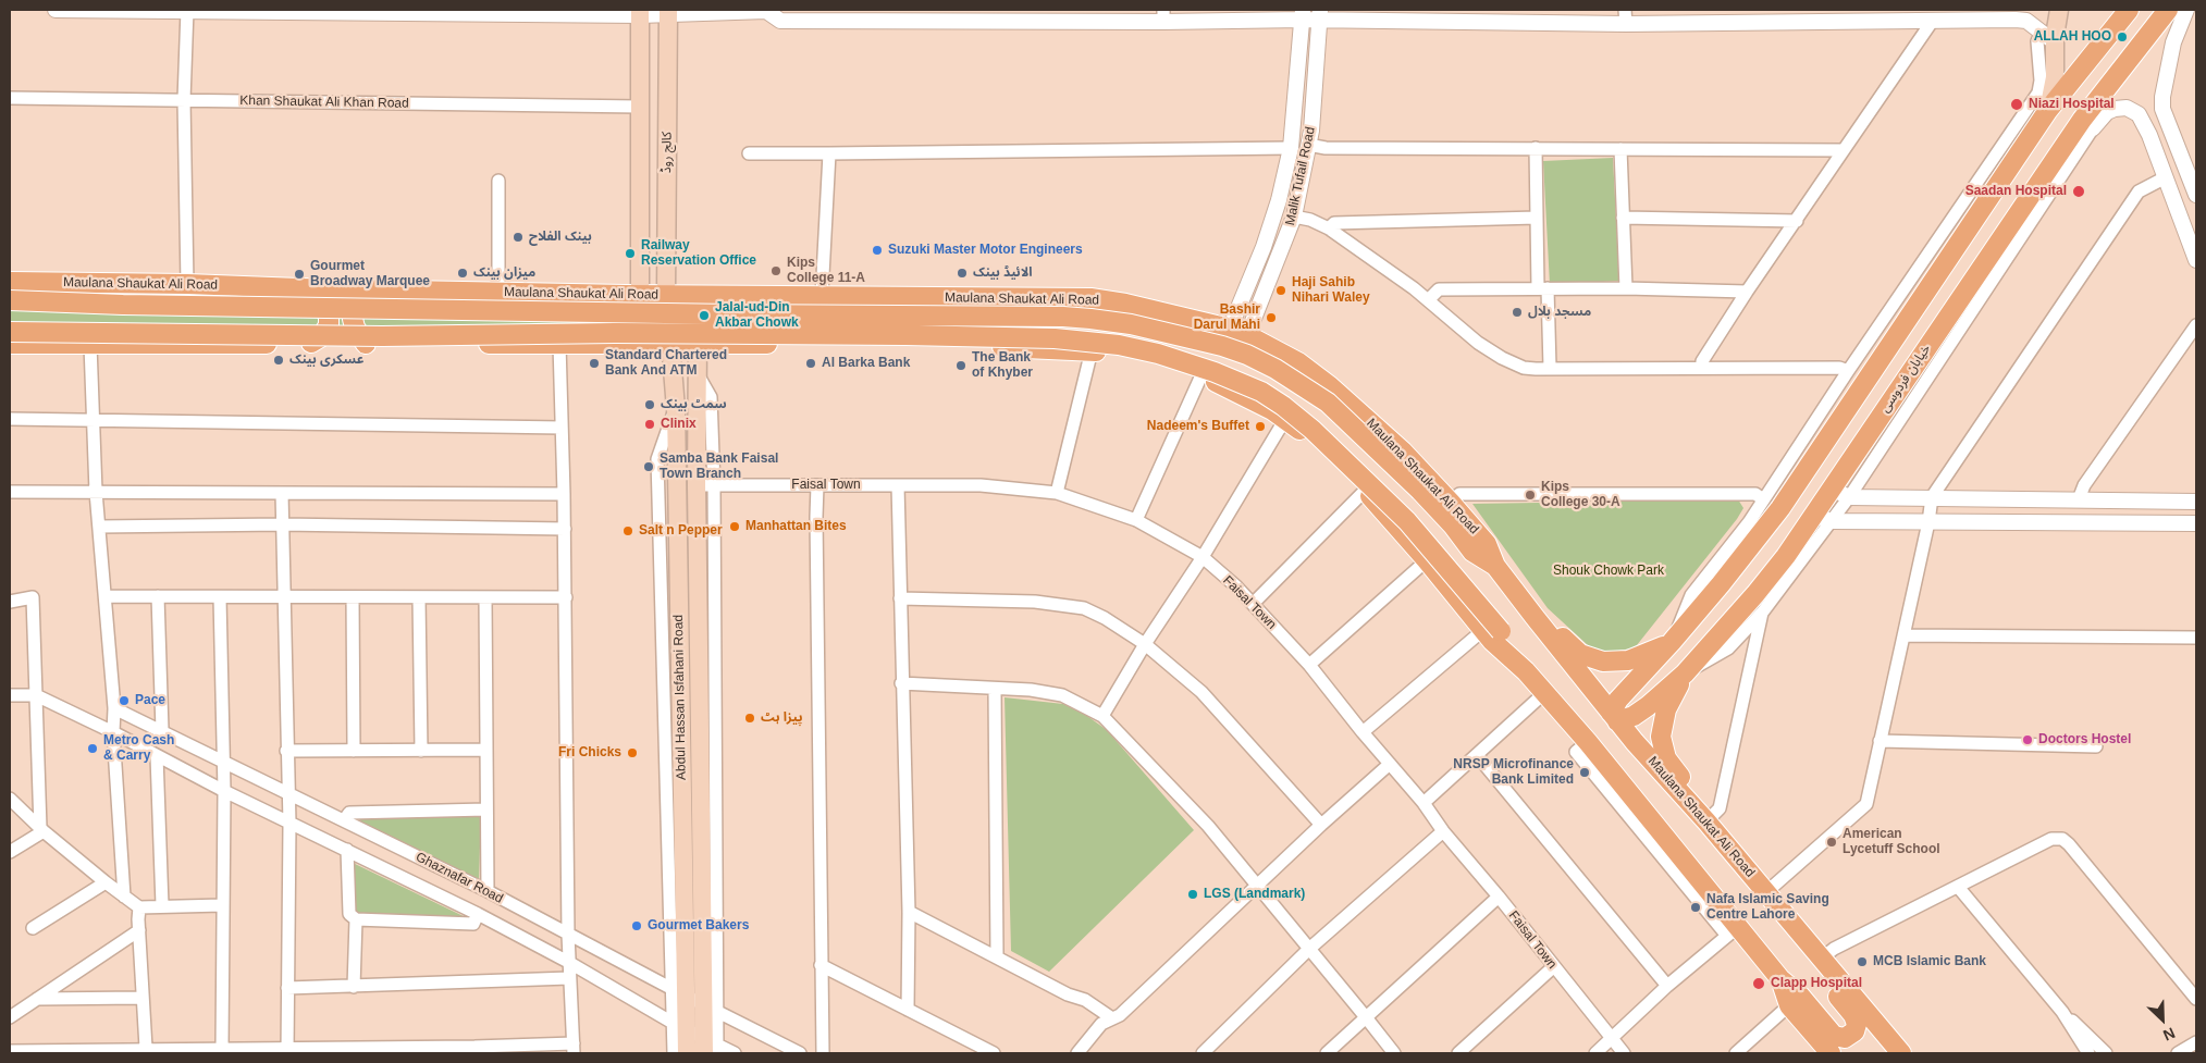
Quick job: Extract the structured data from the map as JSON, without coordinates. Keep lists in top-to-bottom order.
{
  "streets": {
    "main road": [
      "کالج روڈ",
      "Maulana Shaukat Ali Road",
      "خیابان فردوسی",
      "Abdul Hassan Isfahani Road"
    ],
    "street": [
      "Khan Shaukat Ali Khan Road",
      "Malik Tufail Road",
      "Faisal Town",
      "Ghaznafar Road"
    ]
  },
  "crossings": [
    ["Khan Shaukat Ali Khan Road", "کالج روڈ"],
    ["کالج روڈ", "Maulana Shaukat Ali Road"],
    ["Malik Tufail Road", "Maulana Shaukat Ali Road"],
    ["Maulana Shaukat Ali Road", "خیابان فردوسی"],
    ["Faisal Town", "Abdul Hassan Isfahani Road"],
    ["Abdul Hassan Isfahani Road", "Ghaznafar Road"]
  ],
  "parks": ["Shouk Chowk Park"],
  "places": [
    "ALLAH HOO",
    "Niazi Hospital",
    "Saadan Hospital",
    "بینک الفلاح",
    "Suzuki Master Motor Engineers",
    "Railway Reservation Office",
    "Kips College 11-A",
    "میزان بینک",
    "الائیڈ بینک",
    "Gourmet Broadway Marquee",
    "Haji Sahib Nihari Waley",
    "مسجد بلال",
    "Jalal-ud-Din Akbar Chowk",
    "Bashir Darul Mahi",
    "عسکری بینک",
    "Standard Chartered Bank And ATM",
    "Al Barka Bank",
    "The Bank of Khyber",
    "سمٹ بینک",
    "Clinix",
    "Nadeem's Buffet",
    "Samba Bank Faisal Town Branch",
    "Kips College 30-A",
    "Manhattan Bites",
    "Salt n Pepper",
    "Pace",
    "پیزا ہٹ",
    "Doctors Hostel",
    "Metro Cash & Carry",
    "Fri Chicks",
    "NRSP Microfinance Bank Limited",
    "American Lycetuff School",
    "LGS (Landmark)",
    "Nafa Islamic Saving Centre Lahore",
    "Gourmet Bakers",
    "MCB Islamic Bank",
    "Clapp Hospital"
  ],
  "north": "bottom right"
}
